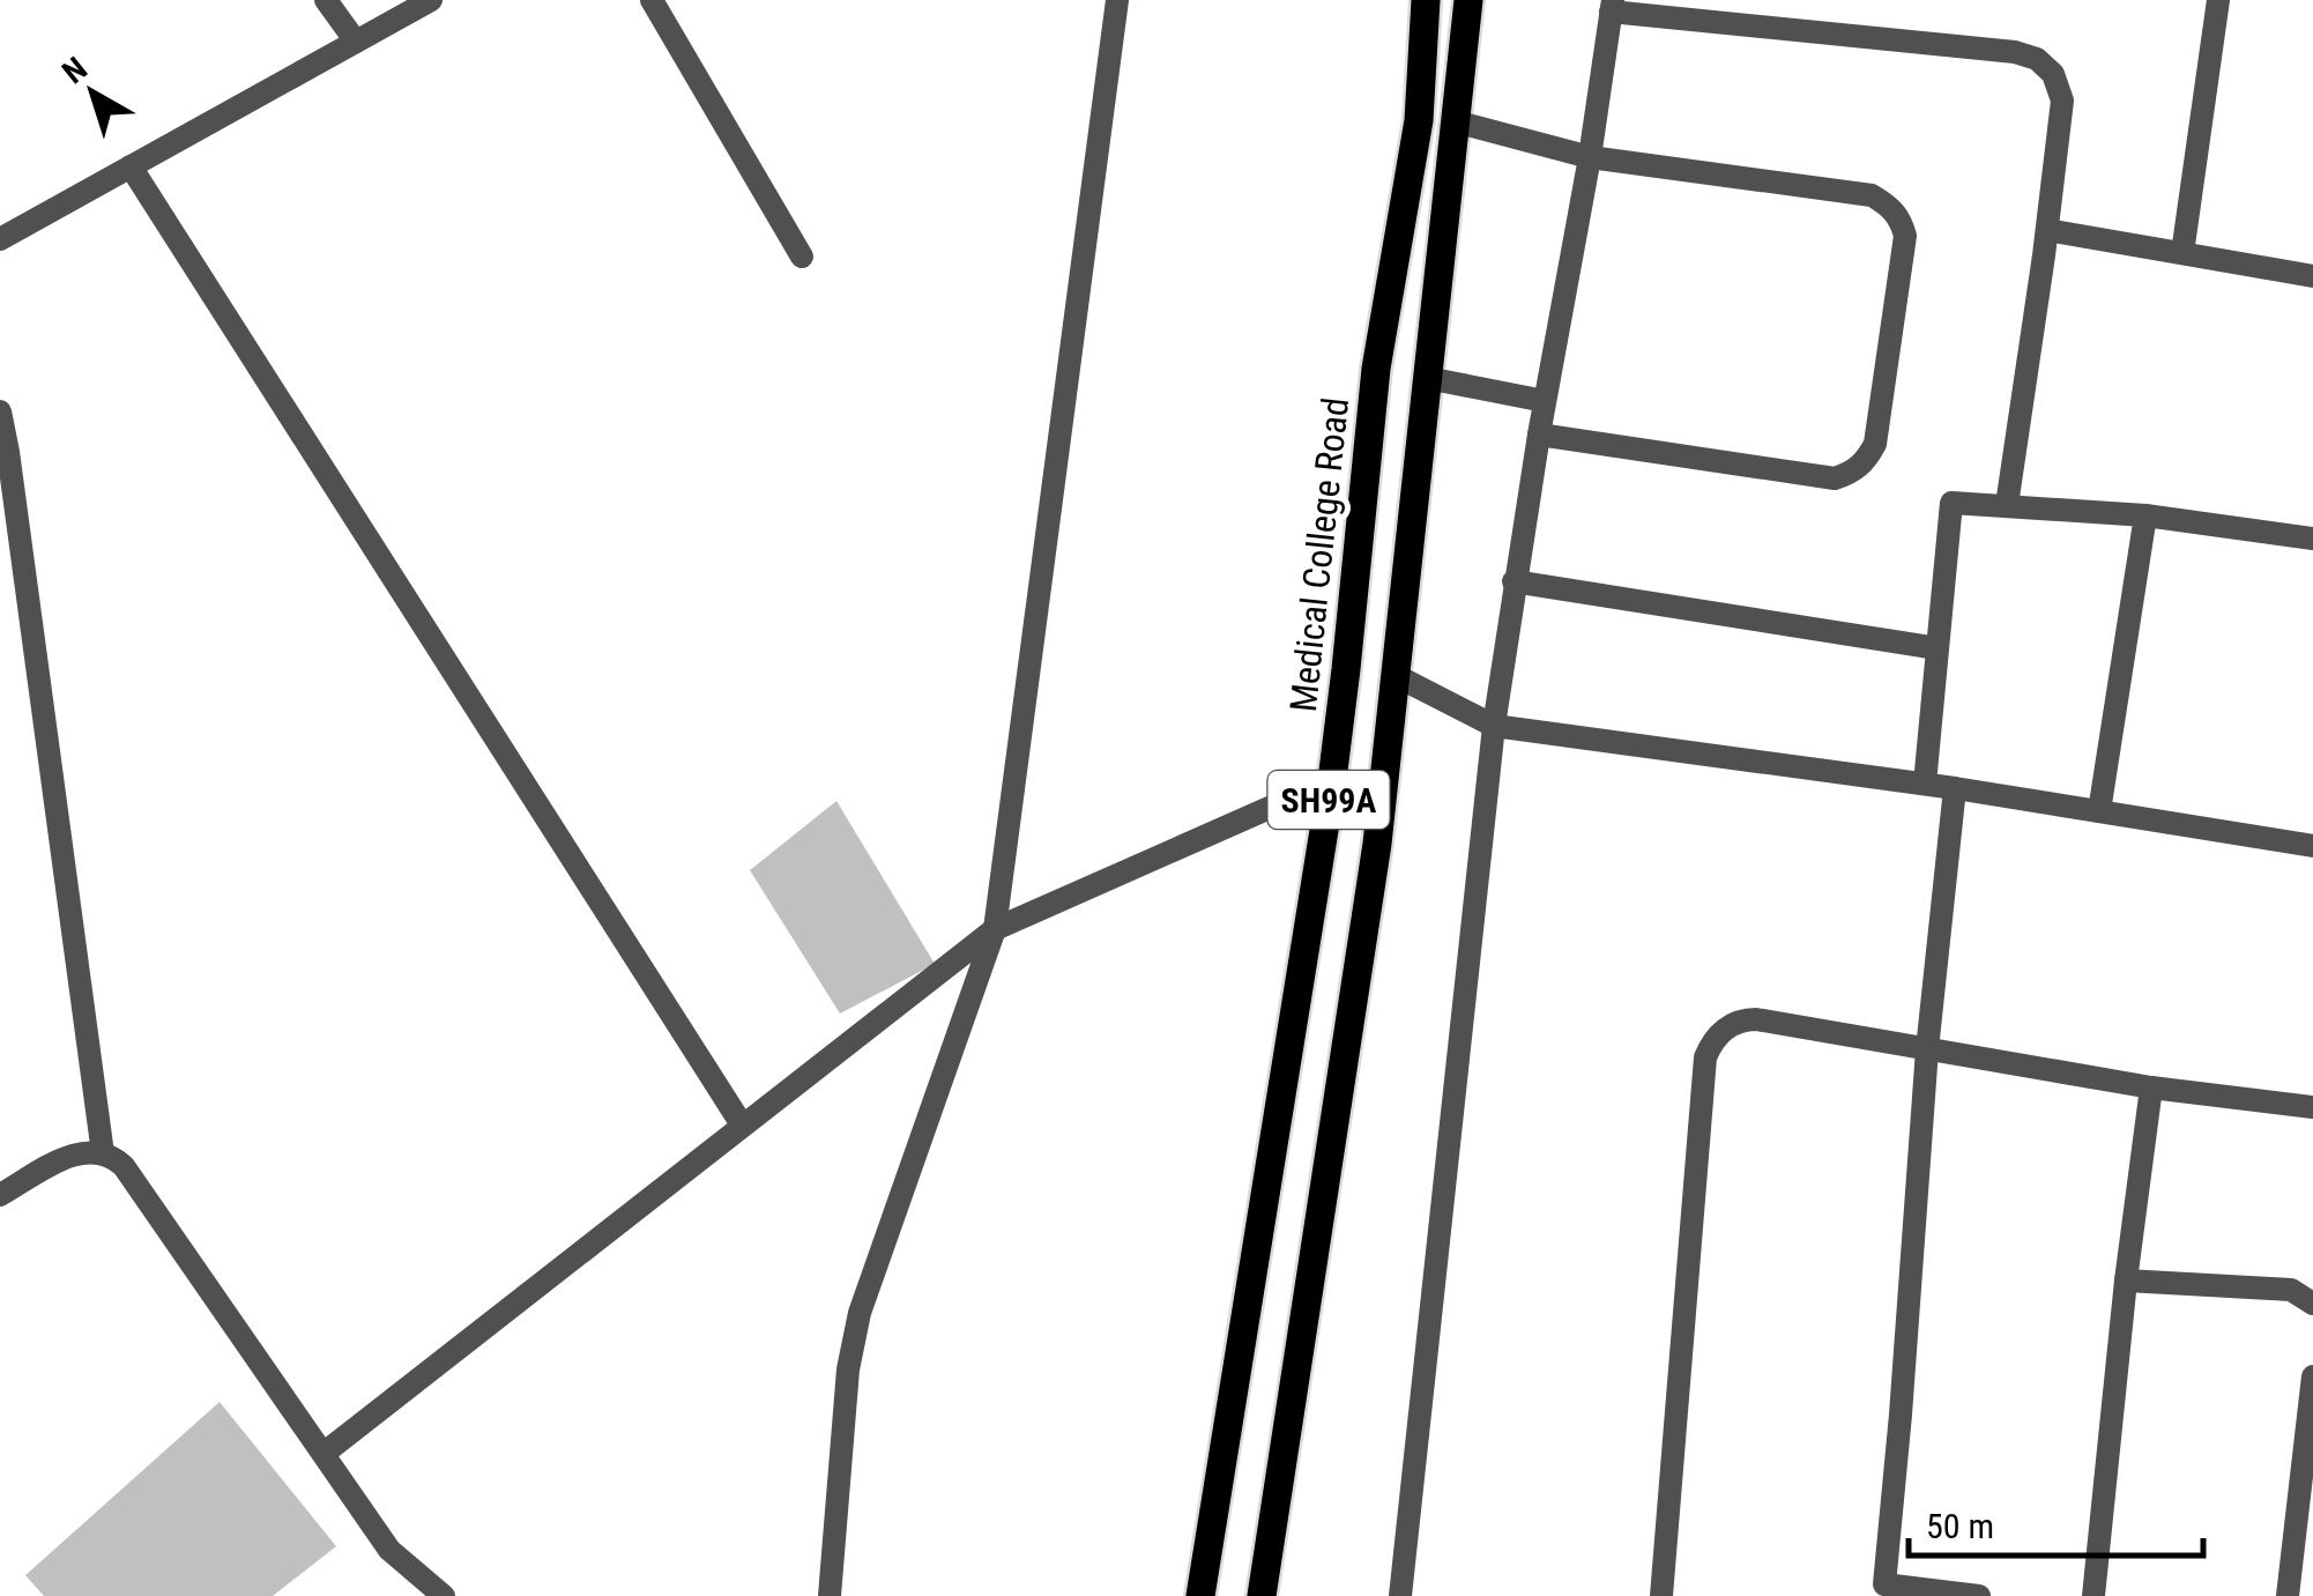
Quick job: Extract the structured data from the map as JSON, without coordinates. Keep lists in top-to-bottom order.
{
  "streets": {
    "main road": ["Medical College Road", "SH99A"]
  },
  "scale_bar": "50 m",
  "north": "top left"
}
